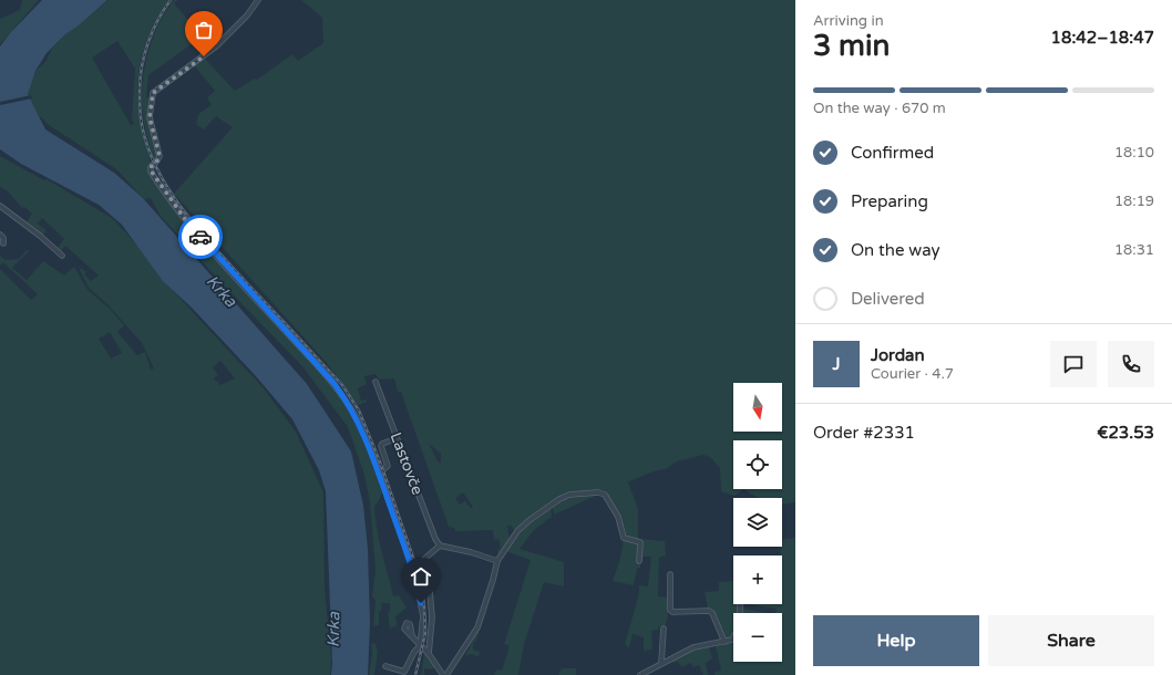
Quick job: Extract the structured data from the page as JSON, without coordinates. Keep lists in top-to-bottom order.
{
  "streets": {
    "street": ["Lastovče"]
  },
  "water": ["Krka"],
  "north": "bottom",
  "page": {
    "heading": ["3 min", "Arriving in", "18:42–18:47"],
    "panel": [
      "Jordan",
      "Courier · 4.7",
      "Order #2331",
      "€23.53"
    ],
    "bar": "On the way · 670 m",
    "list": [
      ["Confirmed", "18:10"],
      ["Preparing", "18:19"],
      ["On the way", "18:31"],
      "Delivered"
    ],
    "round": "J",
    "map_buttons": ["+", "−"],
    "buttons": ["Help", "Share"]
  }
}
